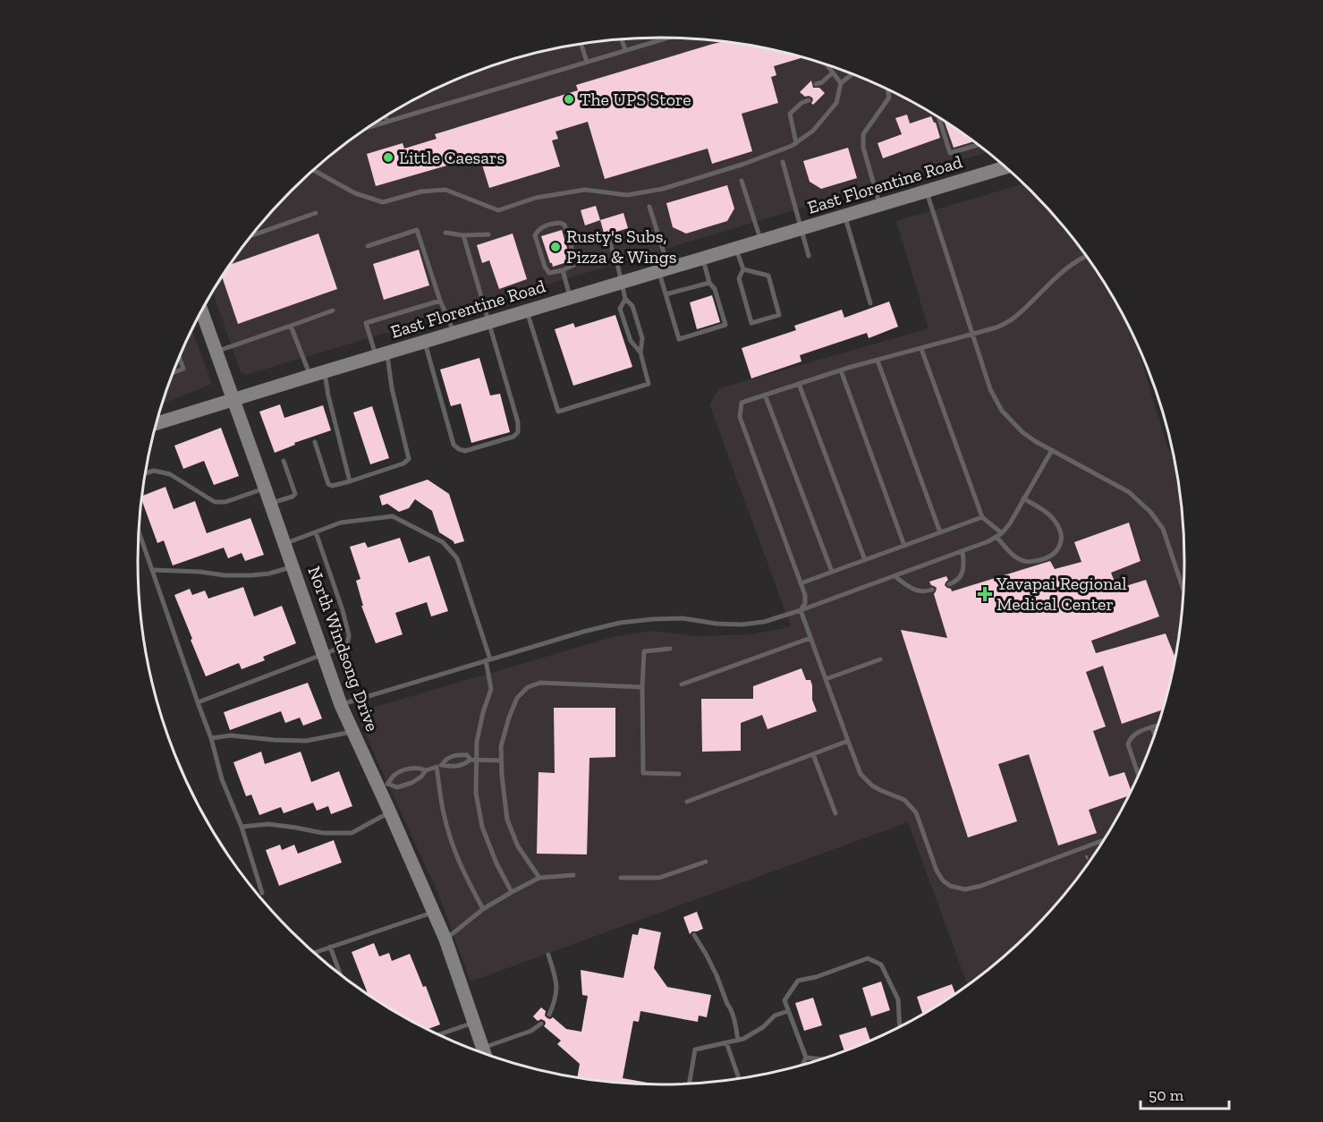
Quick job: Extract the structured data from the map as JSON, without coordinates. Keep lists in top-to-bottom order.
{
  "streets": {
    "street": ["East Florentine Road", "North Windsong Drive"]
  },
  "crossings": [
    ["East Florentine Road", "North Windsong Drive"]
  ],
  "places": {
    "other": ["The UPS Store", "Little Caesars", "Rusty's Subs, Pizza & Wings"],
    "health": ["Yavapai Regional Medical Center"]
  },
  "scale_bar": "50 m"
}
